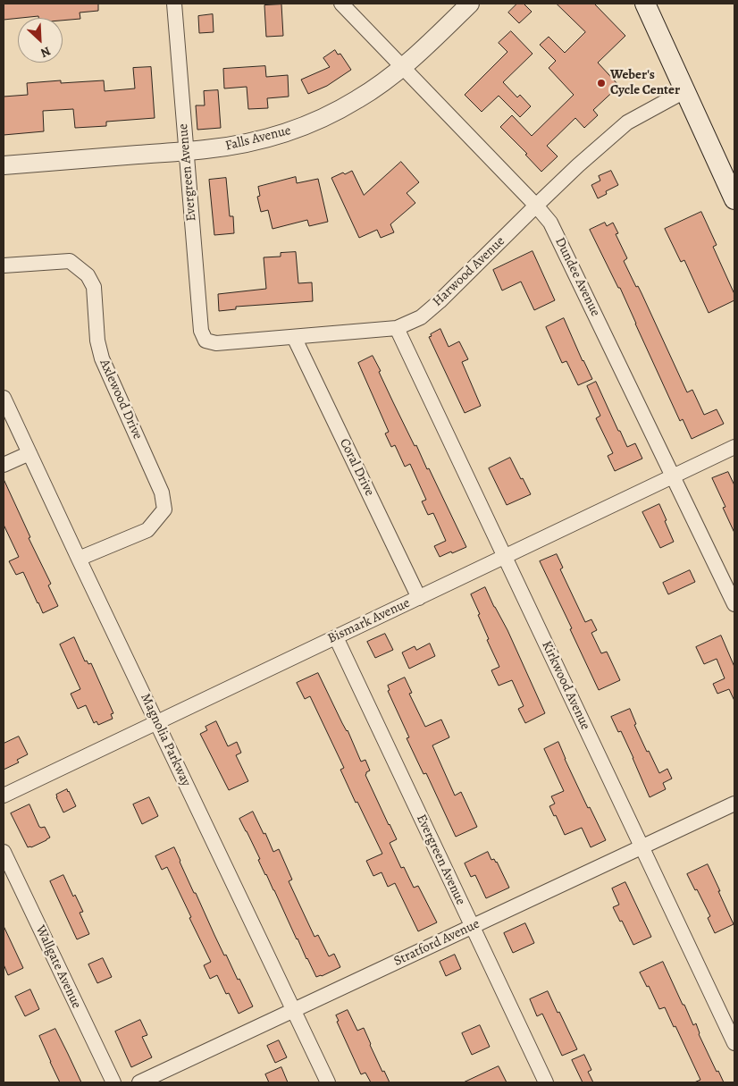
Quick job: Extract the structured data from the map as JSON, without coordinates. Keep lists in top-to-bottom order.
{
  "streets": {
    "street": [
      "Falls Avenue",
      "Evergreen Avenue",
      "Harwood Avenue",
      "Dundee Avenue",
      "Axlewood Drive",
      "Coral Drive",
      "Bismark Avenue",
      "Kirkwood Avenue",
      "Magnolia Parkway",
      "Stratford Avenue",
      "Wallgate Avenue"
    ]
  },
  "crossings": [
    ["Falls Avenue", "Evergreen Avenue"],
    ["Falls Avenue", "Dundee Avenue"],
    ["Evergreen Avenue", "Harwood Avenue"],
    ["Evergreen Avenue", "Bismark Avenue"],
    ["Evergreen Avenue", "Stratford Avenue"],
    ["Harwood Avenue", "Dundee Avenue"],
    ["Harwood Avenue", "Coral Drive"],
    ["Harwood Avenue", "Kirkwood Avenue"],
    ["Dundee Avenue", "Bismark Avenue"],
    ["Axlewood Drive", "Magnolia Parkway"],
    ["Coral Drive", "Bismark Avenue"],
    ["Bismark Avenue", "Kirkwood Avenue"],
    ["Bismark Avenue", "Magnolia Parkway"],
    ["Kirkwood Avenue", "Stratford Avenue"],
    ["Magnolia Parkway", "Stratford Avenue"]
  ],
  "places": ["Weber's Cycle Center"],
  "north": "bottom right"
}
